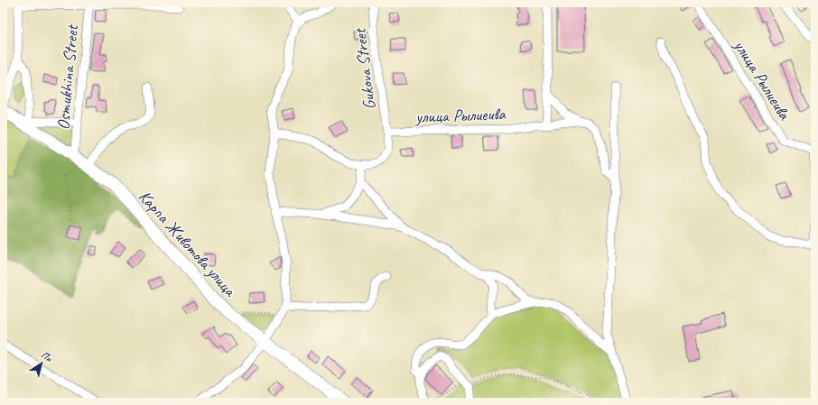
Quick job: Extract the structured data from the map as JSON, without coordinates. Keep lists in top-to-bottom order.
{
  "streets": {
    "main road": ["Карпа Животова улица"],
    "street": ["Gukova Street", "Osmukhina Street", "улица Рылиеива"]
  },
  "crossings": [
    ["Gukova Street", "улица Рылиеива"],
    ["Osmukhina Street", "Карпа Животова улица"]
  ],
  "north": "top right"
}
